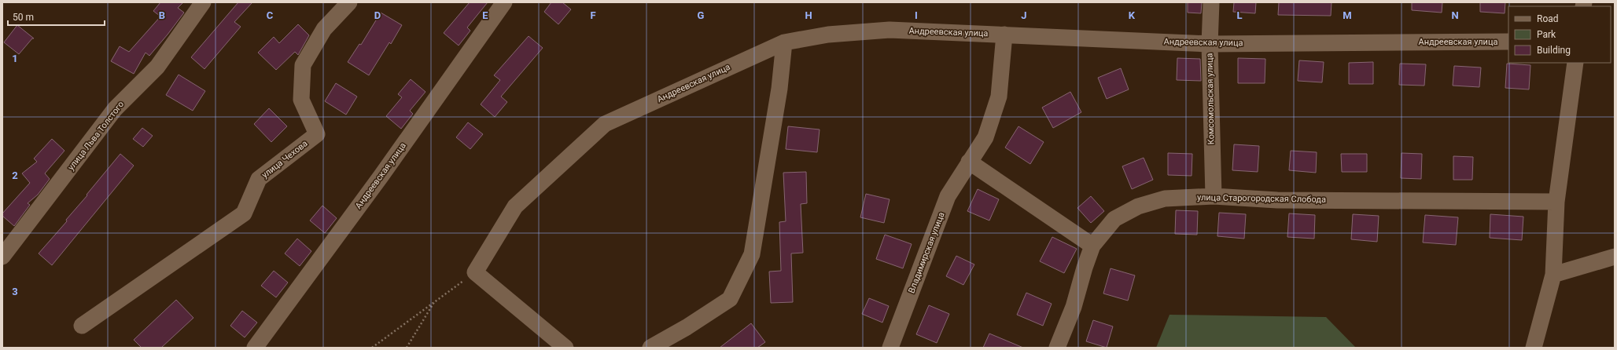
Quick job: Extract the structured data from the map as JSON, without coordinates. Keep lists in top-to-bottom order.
{
  "streets": {
    "street": [
      "Андреевская улица",
      "Комсомольская улица",
      "улица Льва Толстого",
      "улица Чехова",
      "улица Старогородская Слобода",
      "Владимирская улица"
    ]
  },
  "crossings": [
    ["Андреевская улица", "Комсомольская улица"],
    ["Андреевская улица", "Владимирская улица"],
    ["Комсомольская улица", "улица Старогородская Слобода"]
  ],
  "legend": ["Road", "Park", "Building"],
  "scale_bar": "50 m",
  "grid": {
    "columns": [
      "B",
      "C",
      "D",
      "E",
      "F",
      "G",
      "H",
      "I",
      "J",
      "K",
      "L",
      "M",
      "N"
    ],
    "rows": ["1", "2", "3"]
  }
}
